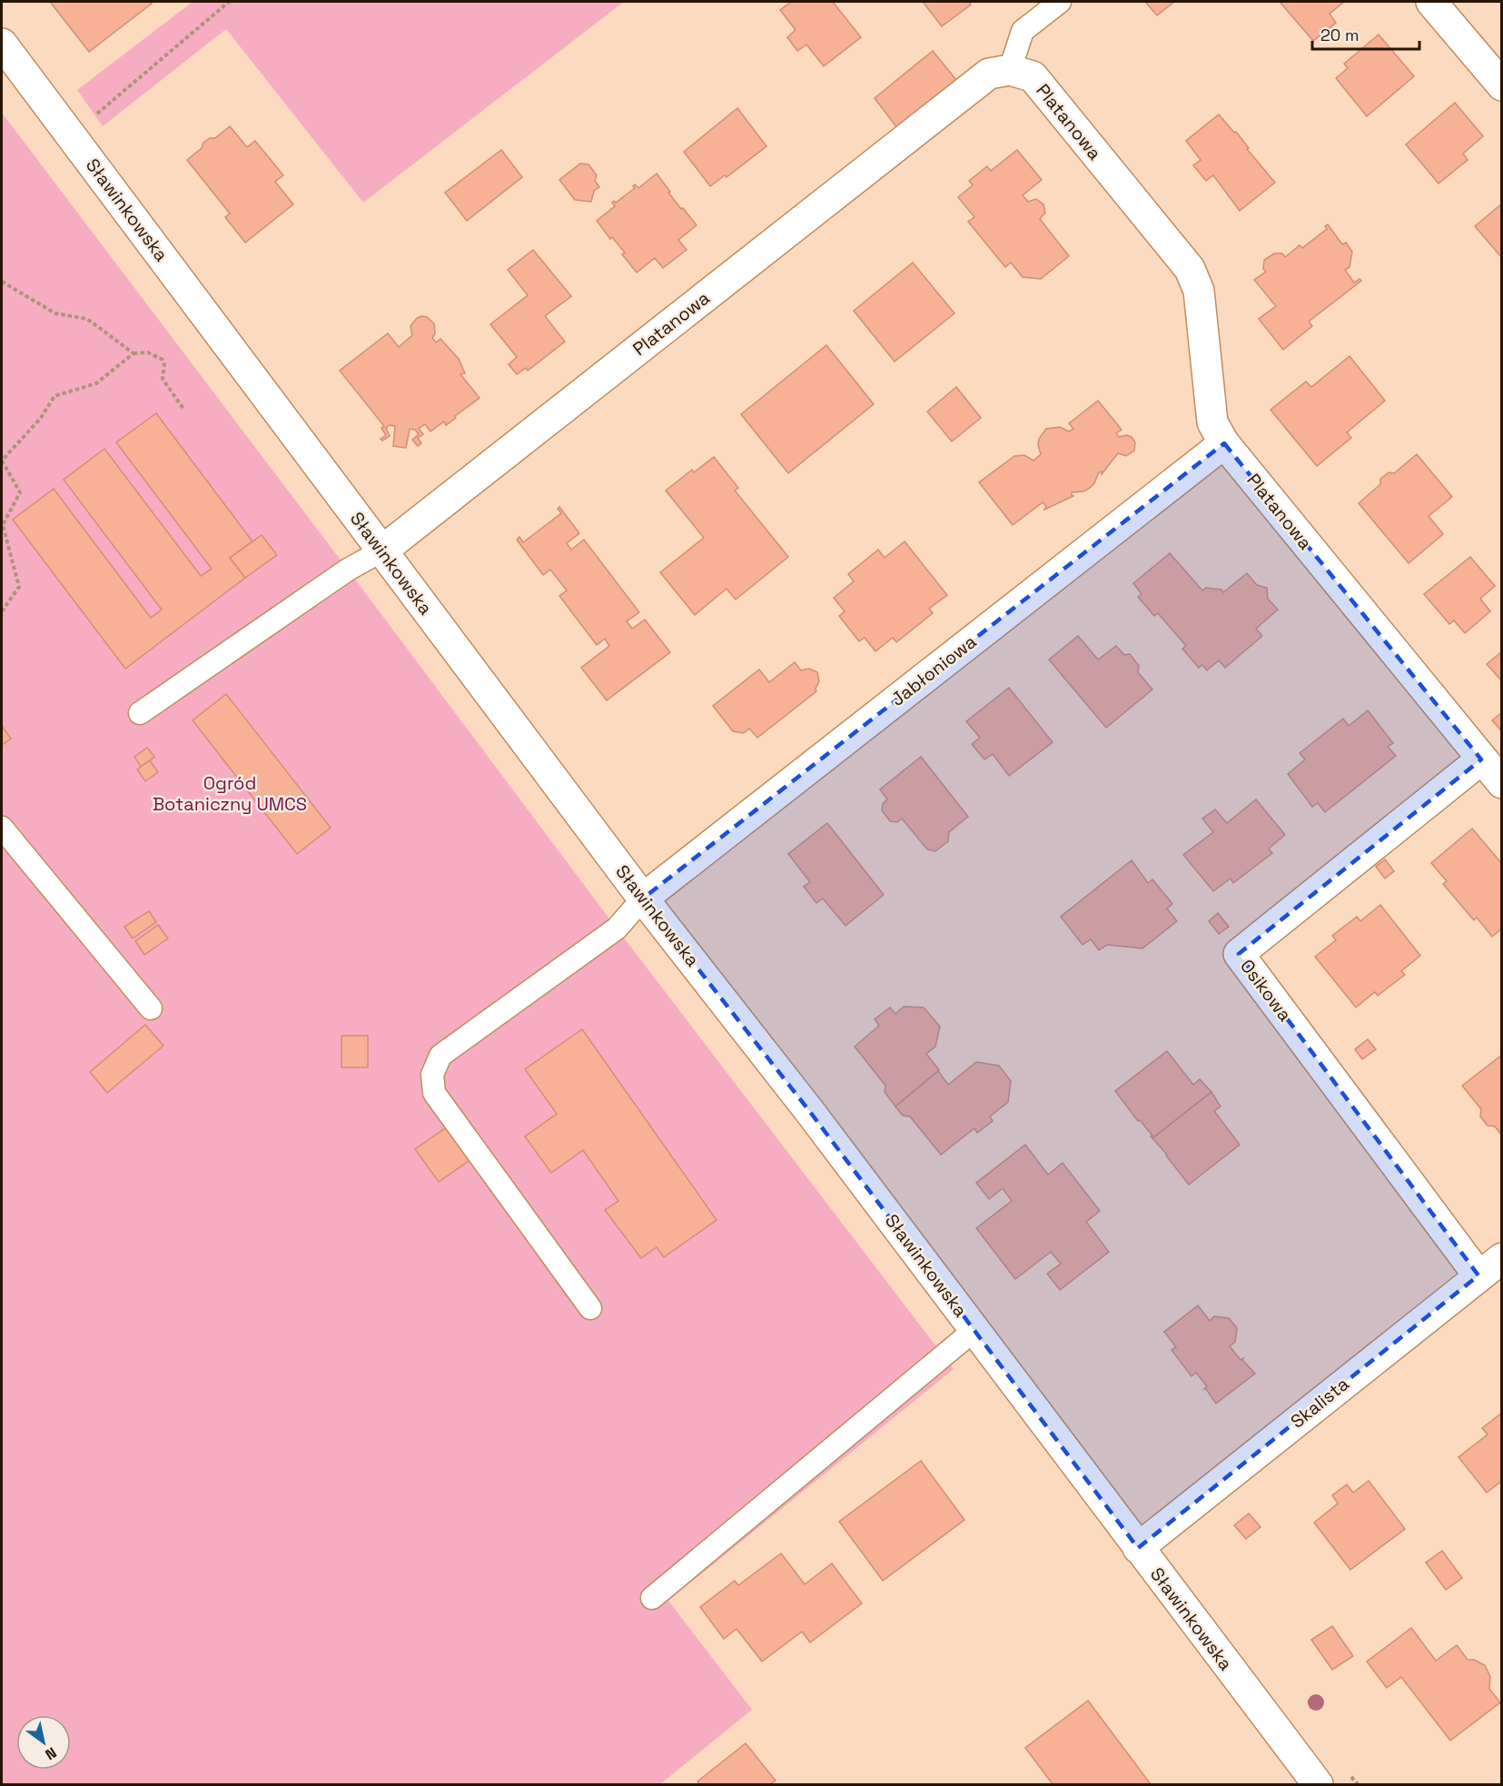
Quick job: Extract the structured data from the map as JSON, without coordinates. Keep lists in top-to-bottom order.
{
  "streets": {
    "street": [
      "Platanowa",
      "Sławinkowska",
      "Jabłoniowa",
      "Osikowa",
      "Skalista"
    ]
  },
  "crossings": [
    ["Platanowa", "Sławinkowska"],
    ["Platanowa", "Jabłoniowa"],
    ["Platanowa", "Osikowa"],
    ["Sławinkowska", "Jabłoniowa"],
    ["Sławinkowska", "Skalista"],
    ["Osikowa", "Skalista"]
  ],
  "parks": ["Ogród Botaniczny UMCS"],
  "scale_bar": "20 m",
  "north": "bottom right"
}
